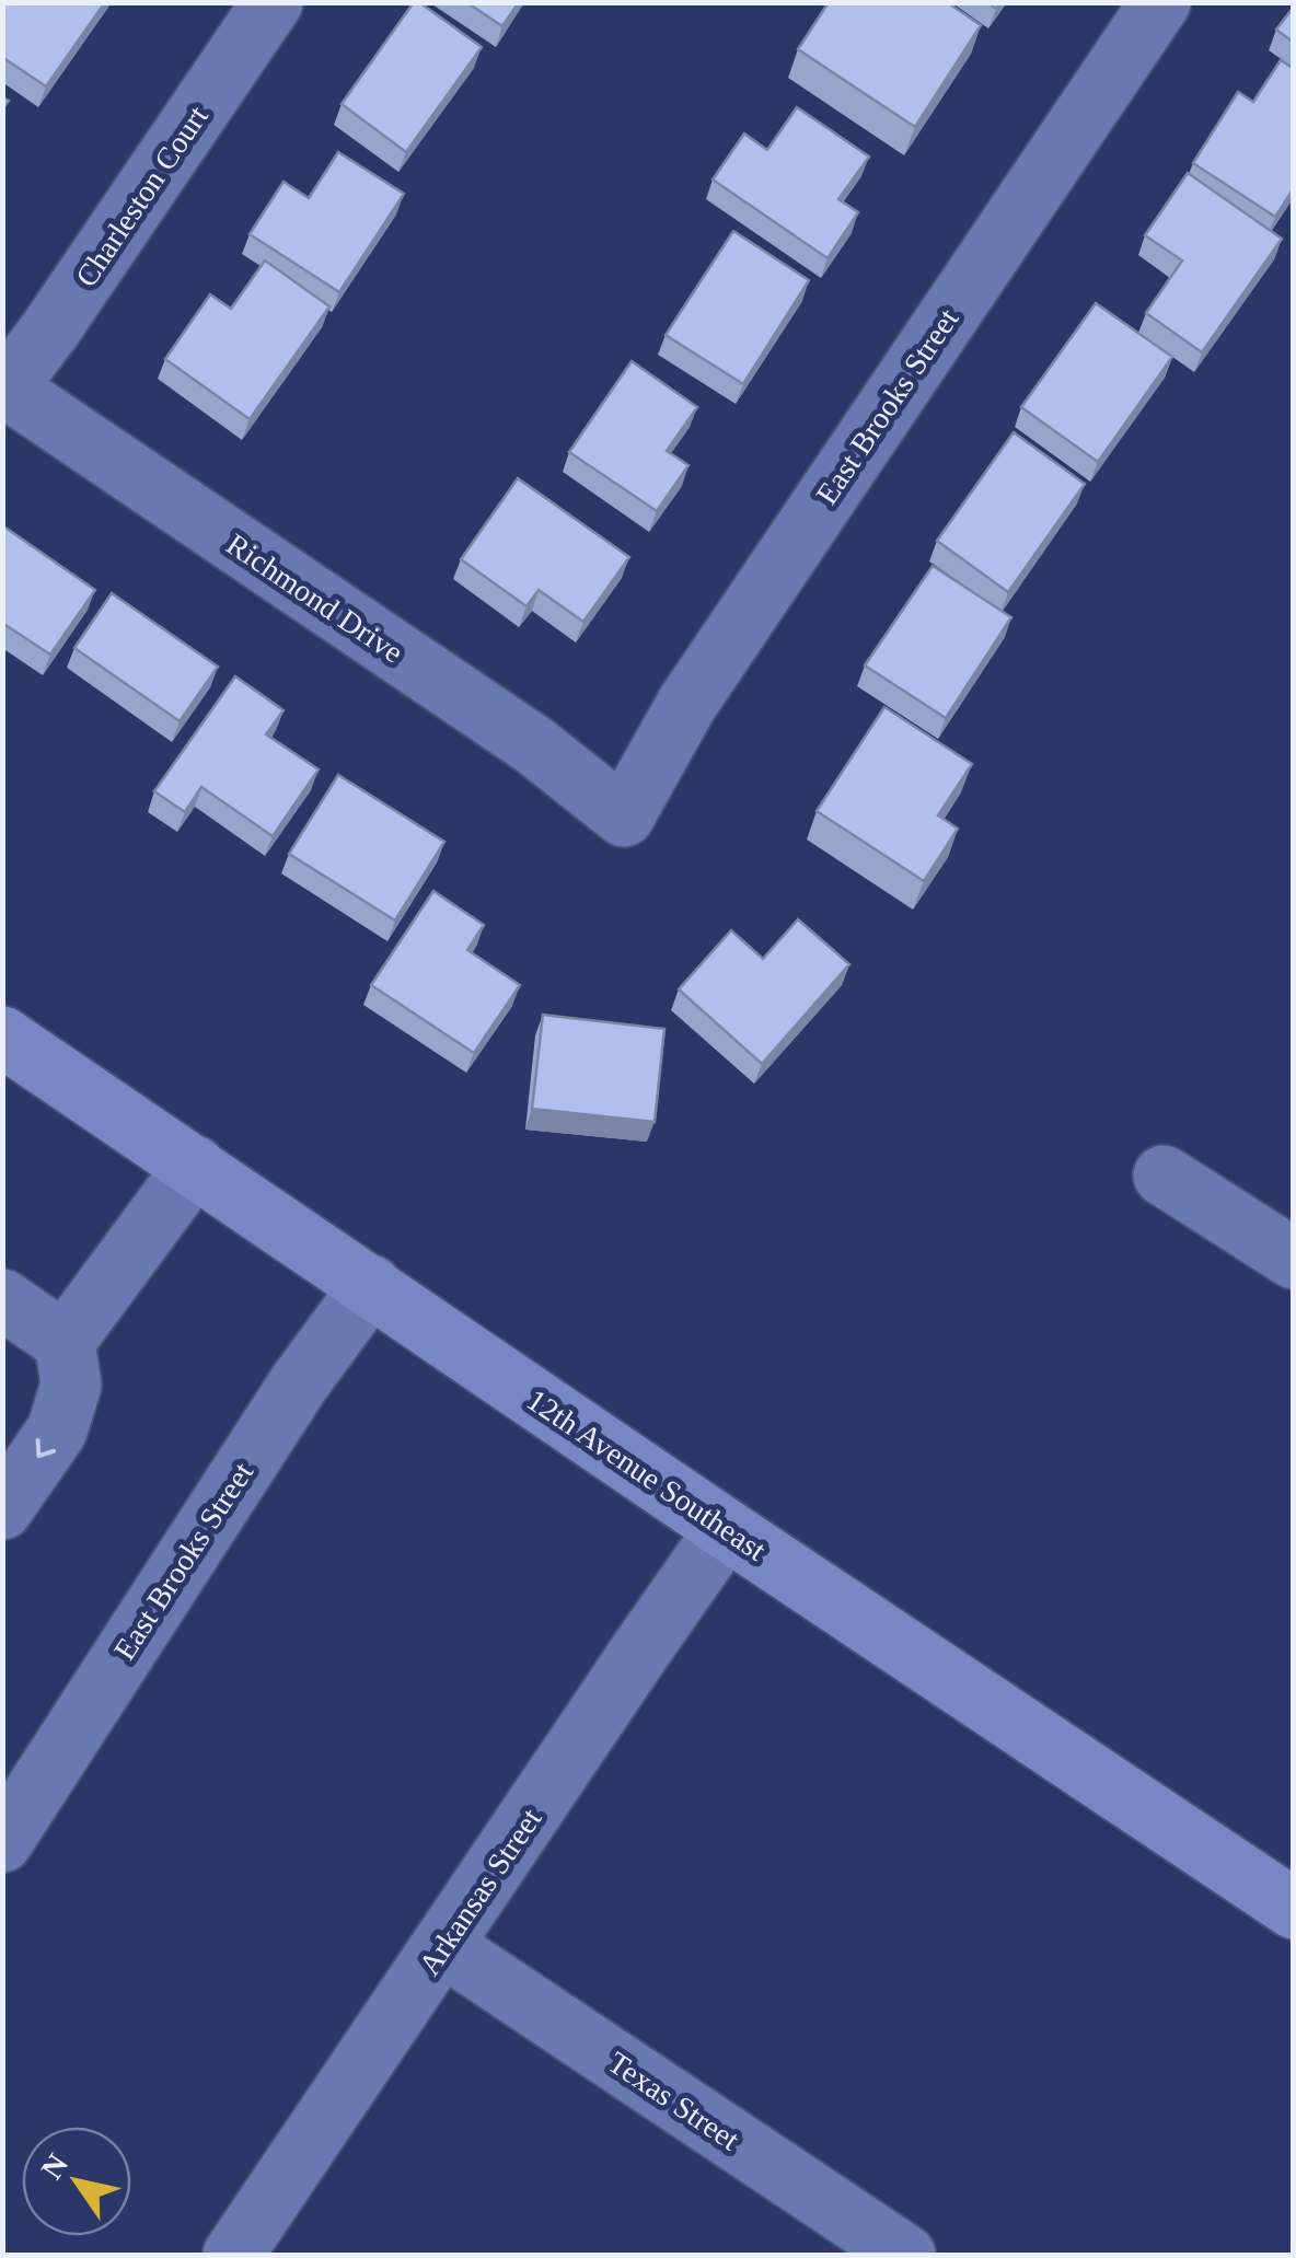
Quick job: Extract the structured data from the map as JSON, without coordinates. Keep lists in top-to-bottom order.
{
  "streets": {
    "main road": ["12th Avenue Southeast"],
    "street": [
      "Charleston Court",
      "East Brooks Street",
      "Richmond Drive",
      "Arkansas Street",
      "Texas Street"
    ]
  },
  "crossings": [
    ["Charleston Court", "Richmond Drive"],
    ["East Brooks Street", "Richmond Drive"],
    ["East Brooks Street", "12th Avenue Southeast"],
    ["12th Avenue Southeast", "Arkansas Street"],
    ["Arkansas Street", "Texas Street"]
  ],
  "north": "top left"
}
